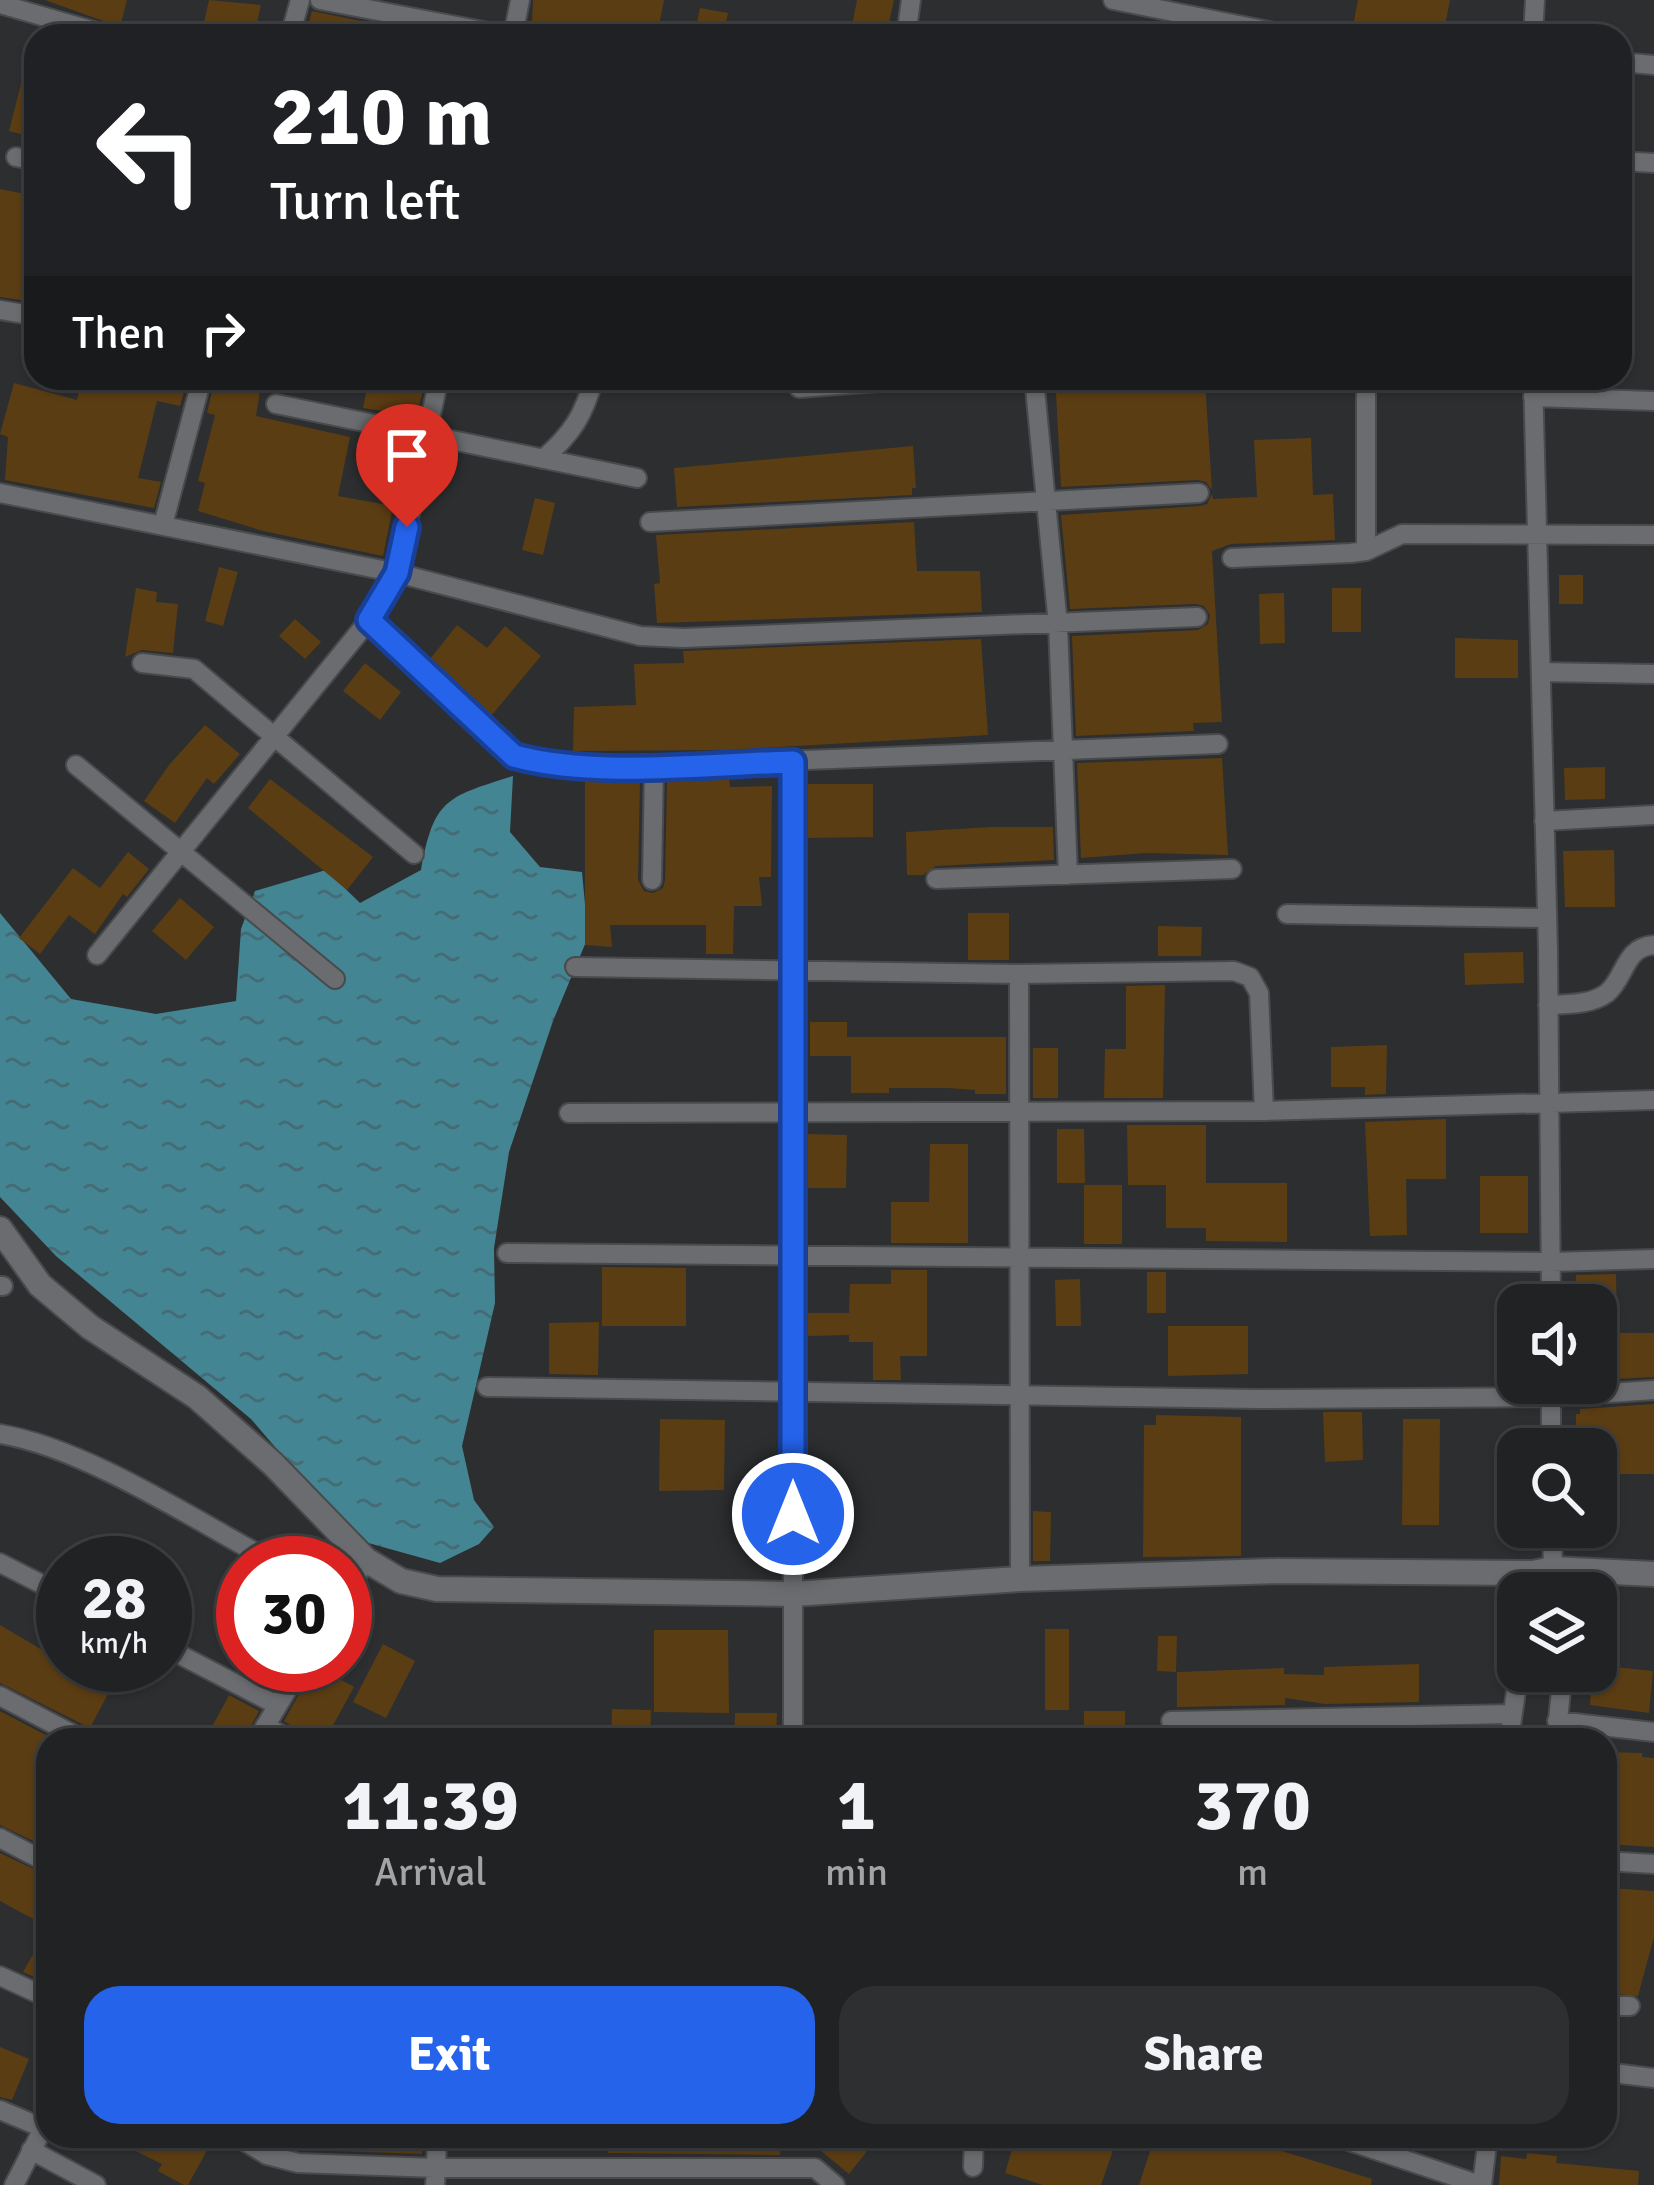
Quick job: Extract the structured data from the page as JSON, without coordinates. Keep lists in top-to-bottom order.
{
  "page": {
    "turn": ["210 m", "Turn left"],
    "then": "Then",
    "speed": "28 km/h",
    "limit": "30",
    "eta": [
      "11:39",
      "Arrival",
      "1",
      "min",
      "370",
      "m"
    ],
    "buttons": ["Exit", "Share"]
  }
}
